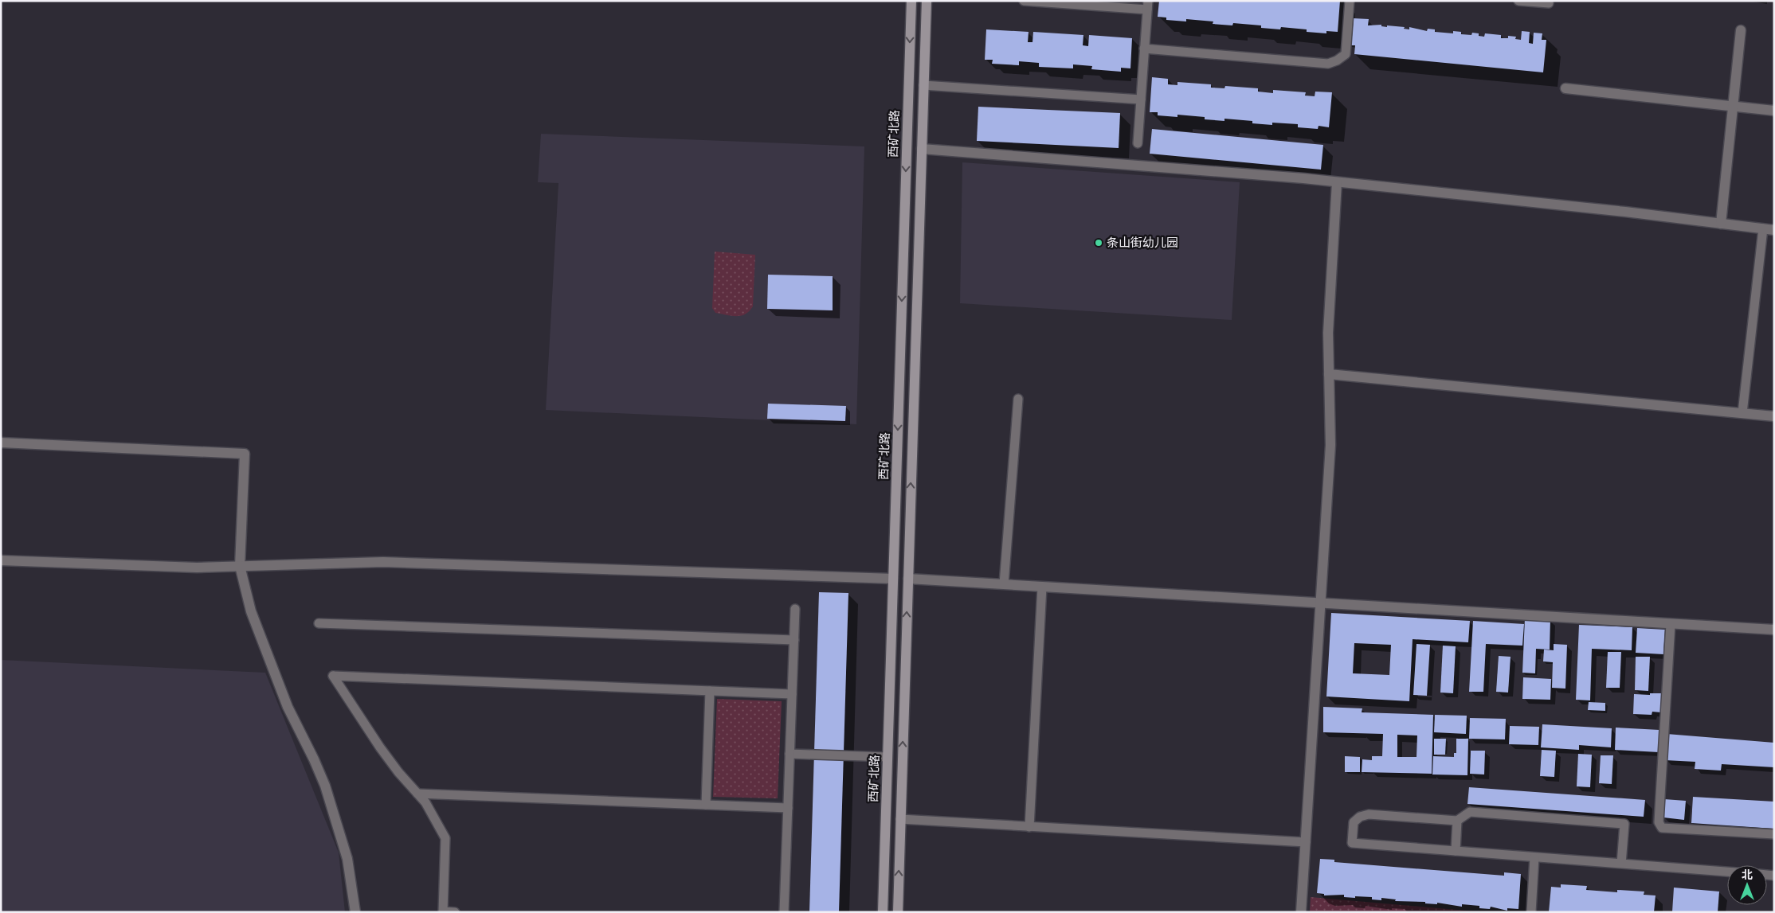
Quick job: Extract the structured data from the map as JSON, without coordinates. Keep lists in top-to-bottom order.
{
  "streets": {
    "main road": ["西矿北路"]
  },
  "places": ["条山街幼儿园"],
  "north": "top"
}
